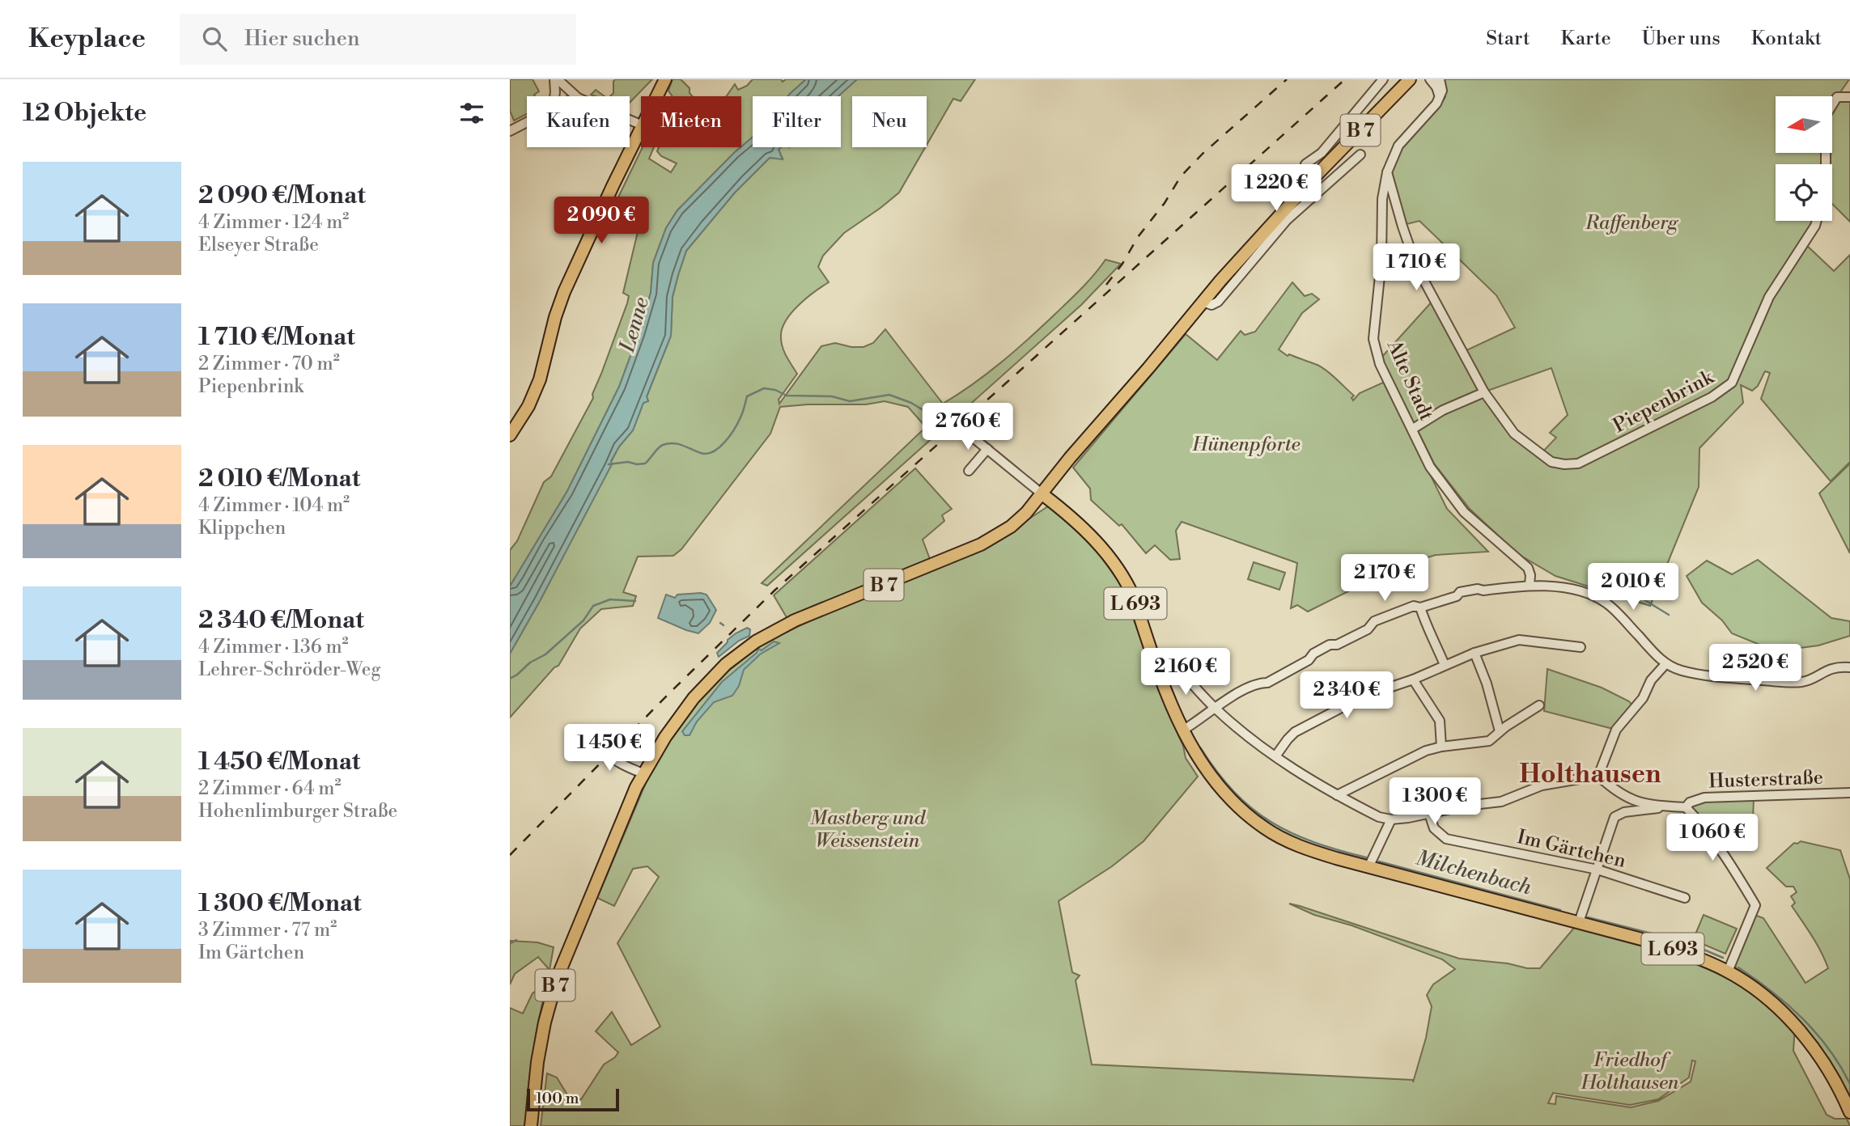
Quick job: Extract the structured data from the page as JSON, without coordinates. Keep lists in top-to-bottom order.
{
  "streets": {
    "main road": ["B 7", "L 693"],
    "street": [
      "Alte Stadt",
      "Piepenbrink",
      "Husterstraße",
      "Im Gärtchen"
    ]
  },
  "crossings": [
    ["B 7", "L 693"],
    ["Alte Stadt", "Piepenbrink"]
  ],
  "districts": ["Holthausen"],
  "water": ["Lenne", "Milchenbach"],
  "parks": [
    "Raffenberg",
    "Hünenpforte",
    "Mastberg und Weissenstein",
    "Friedhof Holthausen"
  ],
  "scale_bar": "100 m",
  "north": "left",
  "page": {
    "header": "Keyplace",
    "search": "Hier suchen",
    "nav": [
      "Start",
      "Karte",
      "Über uns",
      "Kontakt"
    ],
    "heading": "12 Objekte",
    "chip": [
      "Kaufen",
      "Mieten",
      "Filter",
      "Neu"
    ],
    "list": [
      {
        "name": "2 090 €/Monat",
        "note": "4 Zimmer · 124 m² · Elseyer Straße"
      },
      {
        "name": "1 710 €/Monat",
        "note": "2 Zimmer · 70 m² · Piepenbrink"
      },
      {
        "name": "2 010 €/Monat",
        "note": "4 Zimmer · 104 m² · Klippchen"
      },
      {
        "name": "2 340 €/Monat",
        "note": "4 Zimmer · 136 m² · Lehrer-Schröder-Weg"
      },
      {
        "name": "1 450 €/Monat",
        "note": "2 Zimmer · 64 m² · Hohenlimburger Straße"
      },
      {
        "name": "1 300 €/Monat",
        "note": "3 Zimmer · 77 m² · Im Gärtchen"
      }
    ],
    "price": [
      "1 220 €",
      "2 090 €",
      "1 710 €",
      "2 760 €",
      "2 170 €",
      "2 010 €",
      "2 520 €",
      "2 160 €",
      "2 340 €",
      "1 450 €",
      "1 300 €",
      "1 060 €"
    ],
    "scale": "100 m"
  }
}
